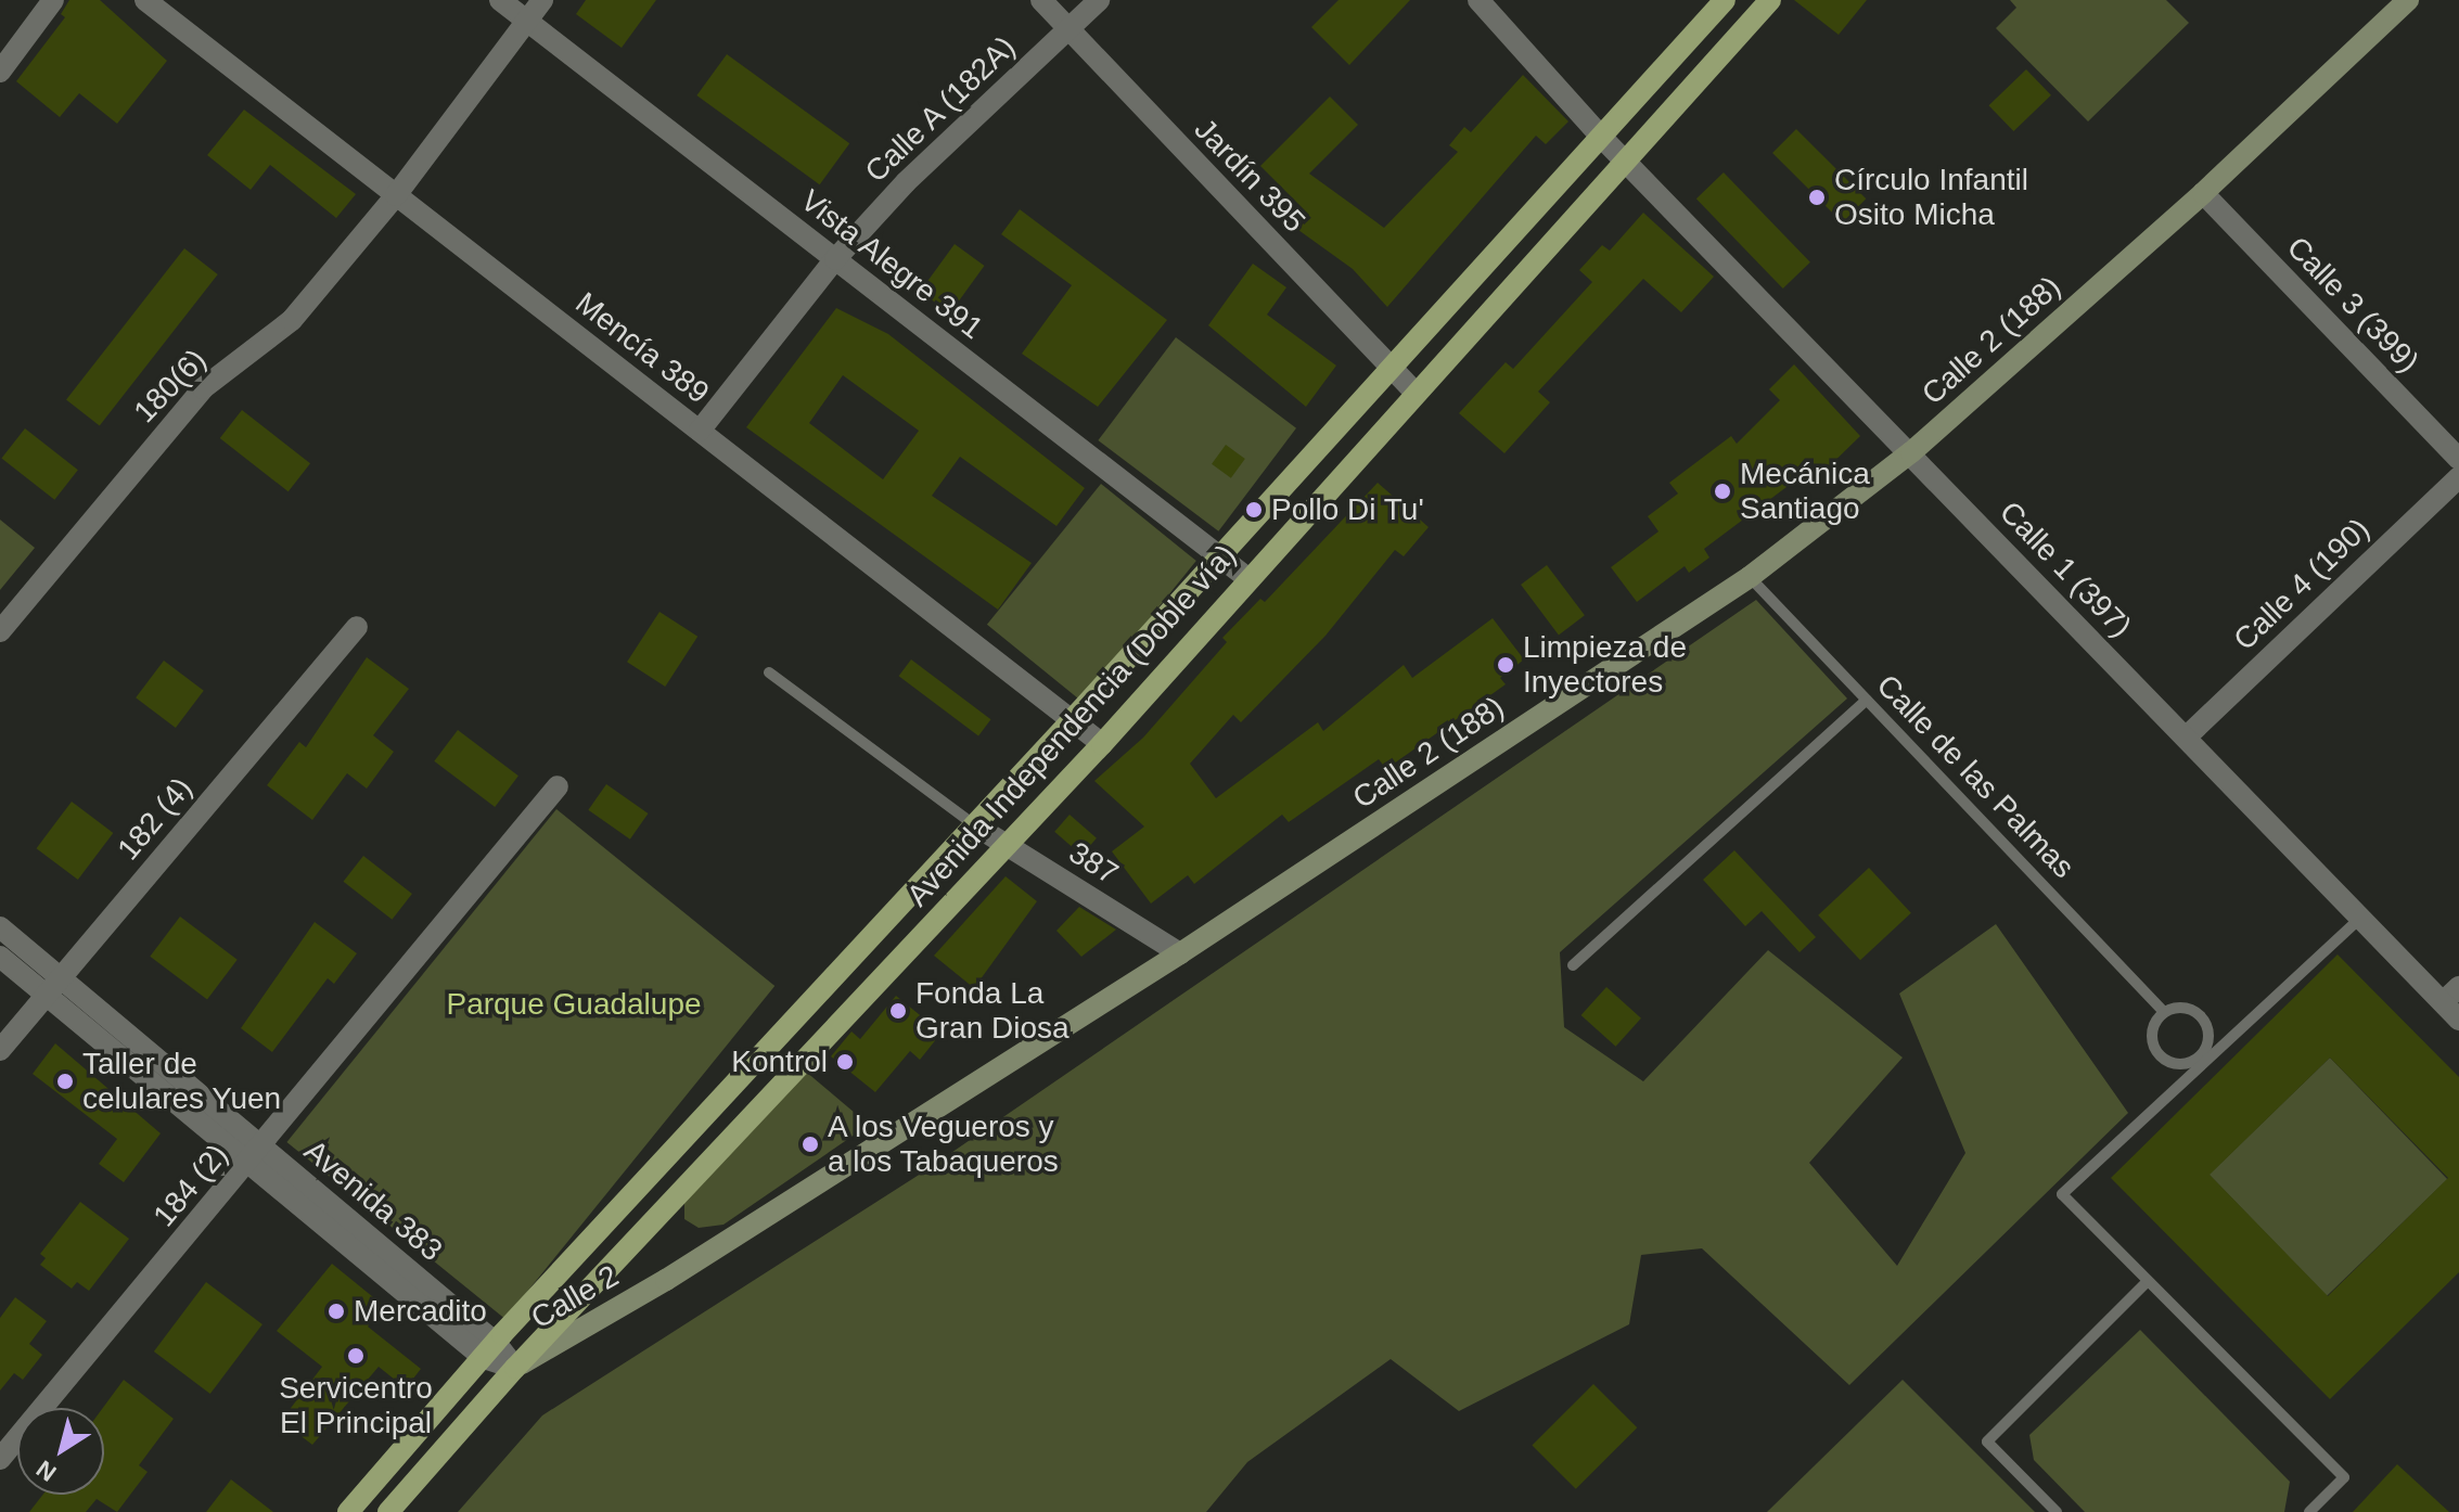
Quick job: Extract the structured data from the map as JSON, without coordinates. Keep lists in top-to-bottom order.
{
  "streets": {
    "main road": ["Calle 2 (188)", "Avenida Independencia (Doble vía)", "Calle 2"],
    "street": [
      "Calle A (182A)",
      "Jardín 395",
      "Vista Alegre 391",
      "Calle 3 (399)",
      "Mencía 389",
      "180(6)",
      "Calle 1 (397)",
      "Calle 4 (190)",
      "182 (4)",
      "387",
      "184 (2)",
      "Avenida 383"
    ],
    "lane": ["Calle de las Palmas"]
  },
  "crossings": [
    ["Calle A (182A)", "Jardín 395"],
    ["Calle A (182A)", "Vista Alegre 391"],
    ["Calle A (182A)", "Mencía 389"],
    ["Jardín 395", "Avenida Independencia (Doble vía)"],
    ["Vista Alegre 391", "180(6)"],
    ["Vista Alegre 391", "Avenida Independencia (Doble vía)"],
    ["Calle 3 (399)", "Calle 2 (188)"],
    ["Calle 2 (188)", "Calle 1 (397)"],
    ["Calle 2 (188)", "Calle de las Palmas"],
    ["Calle 2 (188)", "387"],
    ["Calle 2 (188)", "Calle 2"],
    ["Mencía 389", "180(6)"],
    ["Mencía 389", "Avenida Independencia (Doble vía)"],
    ["Calle 1 (397)", "Calle 4 (190)"],
    ["Calle 1 (397)", "Avenida Independencia (Doble vía)"],
    ["Avenida Independencia (Doble vía)", "387"],
    ["Avenida Independencia (Doble vía)", "Avenida 383"],
    ["Avenida Independencia (Doble vía)", "Calle 2"],
    ["182 (4)", "Avenida 383"],
    ["184 (2)", "Avenida 383"],
    ["Avenida 383", "Calle 2"]
  ],
  "parks": ["Parque Guadalupe"],
  "places": [
    "Círculo Infantil Osito Micha",
    "Mecánica Santiago",
    "Pollo Di Tu'",
    "Limpieza de Inyectores",
    "Fonda La Gran Diosa",
    "Kontrol",
    "Taller de celulares Yuen",
    "A los Vegueros y a los Tabaqueros",
    "Mercadito",
    "Servicentro El Principal"
  ],
  "north": "bottom left"
}
